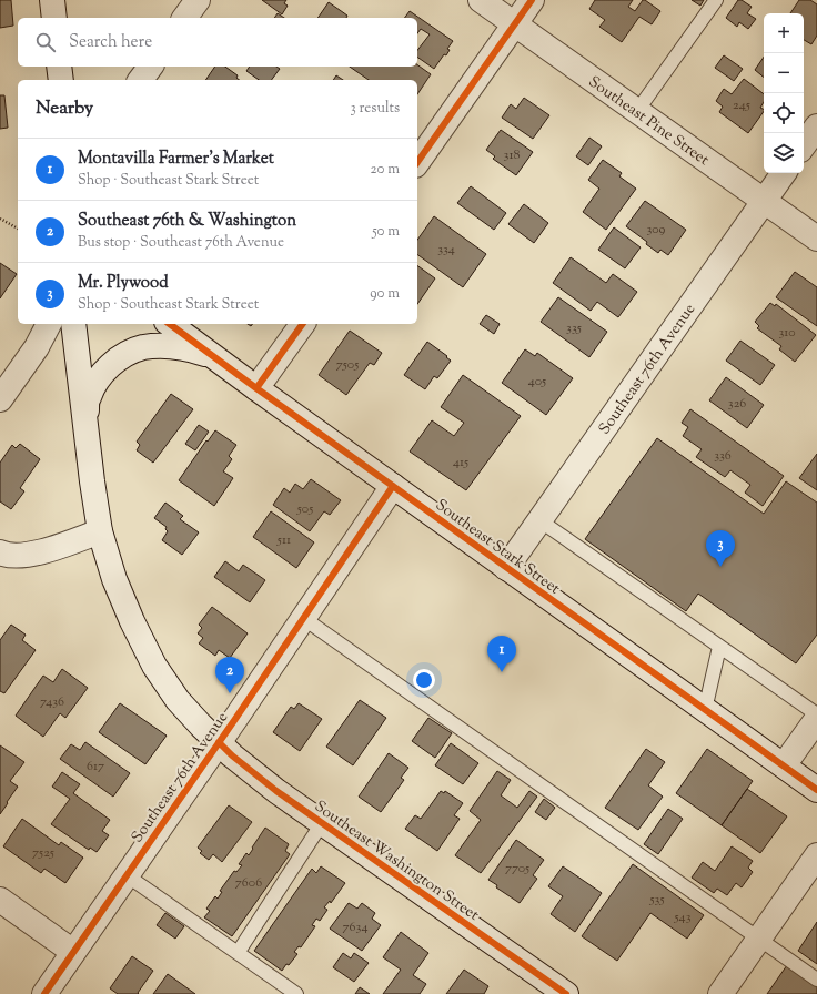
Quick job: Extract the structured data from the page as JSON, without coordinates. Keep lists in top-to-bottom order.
{
  "streets": {
    "street": [
      "Southeast Pine Street",
      "Southeast 76th Avenue",
      "Southeast Stark Street",
      "Southeast Washington Street"
    ]
  },
  "crossings": [
    ["Southeast Pine Street", "Southeast 76th Avenue"],
    ["Southeast 76th Avenue", "Southeast Stark Street"],
    ["Southeast 76th Avenue", "Southeast Washington Street"]
  ],
  "house_numbers": [
    "245",
    "318",
    "309",
    "334",
    "335",
    "310",
    "7505",
    "405",
    "326",
    "336",
    "415",
    "505",
    "511",
    "7436",
    "617",
    "7525",
    "7705",
    "7606",
    "535",
    "543",
    "7634"
  ],
  "page": {
    "map_buttons": ["+", "−"],
    "search": "Search here",
    "heading": ["Nearby", "3 results"],
    "list": [
      {
        "mark": "1",
        "name": "Montavilla Farmer's Market",
        "note": "Shop · Southeast Stark Street",
        "value": "20 m"
      },
      {
        "mark": "2",
        "name": "Southeast 76th & Washington",
        "note": "Bus stop · Southeast 76th Avenue",
        "value": "50 m"
      },
      {
        "mark": "3",
        "name": "Mr. Plywood",
        "note": "Shop · Southeast Stark Street",
        "value": "90 m"
      }
    ],
    "pins": ["3", "1", "2"]
  }
}
